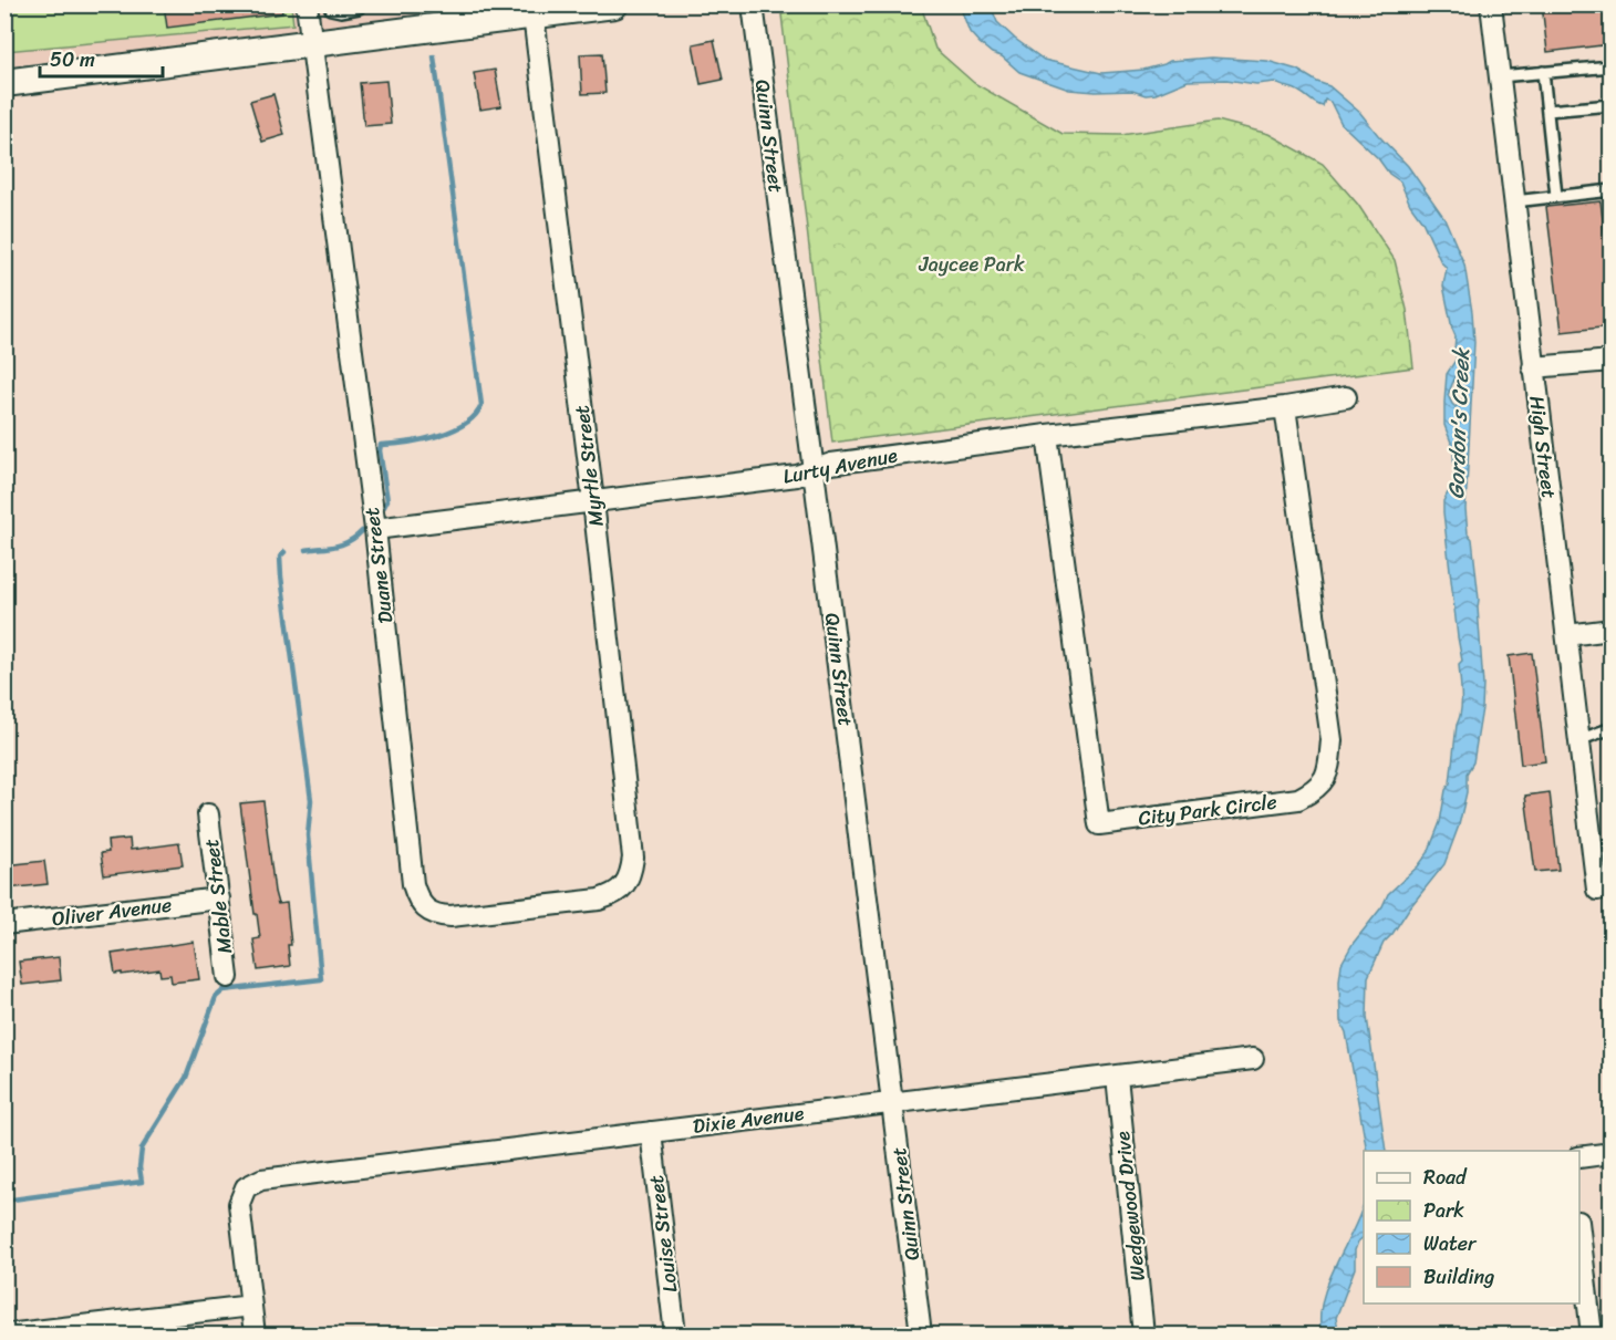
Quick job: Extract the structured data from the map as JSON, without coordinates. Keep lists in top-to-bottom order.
{
  "streets": {
    "street": [
      "Quinn Street",
      "High Street",
      "Myrtle Street",
      "Lurty Avenue",
      "Duane Street",
      "City Park Circle",
      "Mable Street",
      "Oliver Avenue",
      "Dixie Avenue",
      "Wedgewood Drive",
      "Louise Street"
    ]
  },
  "crossings": [
    ["Quinn Street", "Lurty Avenue"],
    ["Quinn Street", "Dixie Avenue"],
    ["Myrtle Street", "Lurty Avenue"],
    ["Myrtle Street", "Duane Street"],
    ["Lurty Avenue", "Duane Street"],
    ["Lurty Avenue", "City Park Circle"],
    ["Mable Street", "Oliver Avenue"],
    ["Dixie Avenue", "Wedgewood Drive"],
    ["Dixie Avenue", "Louise Street"]
  ],
  "water": ["Gordon's Creek"],
  "parks": ["Jaycee Park"],
  "legend": [
    "Road",
    "Park",
    "Water",
    "Building"
  ],
  "scale_bar": "50 m"
}
